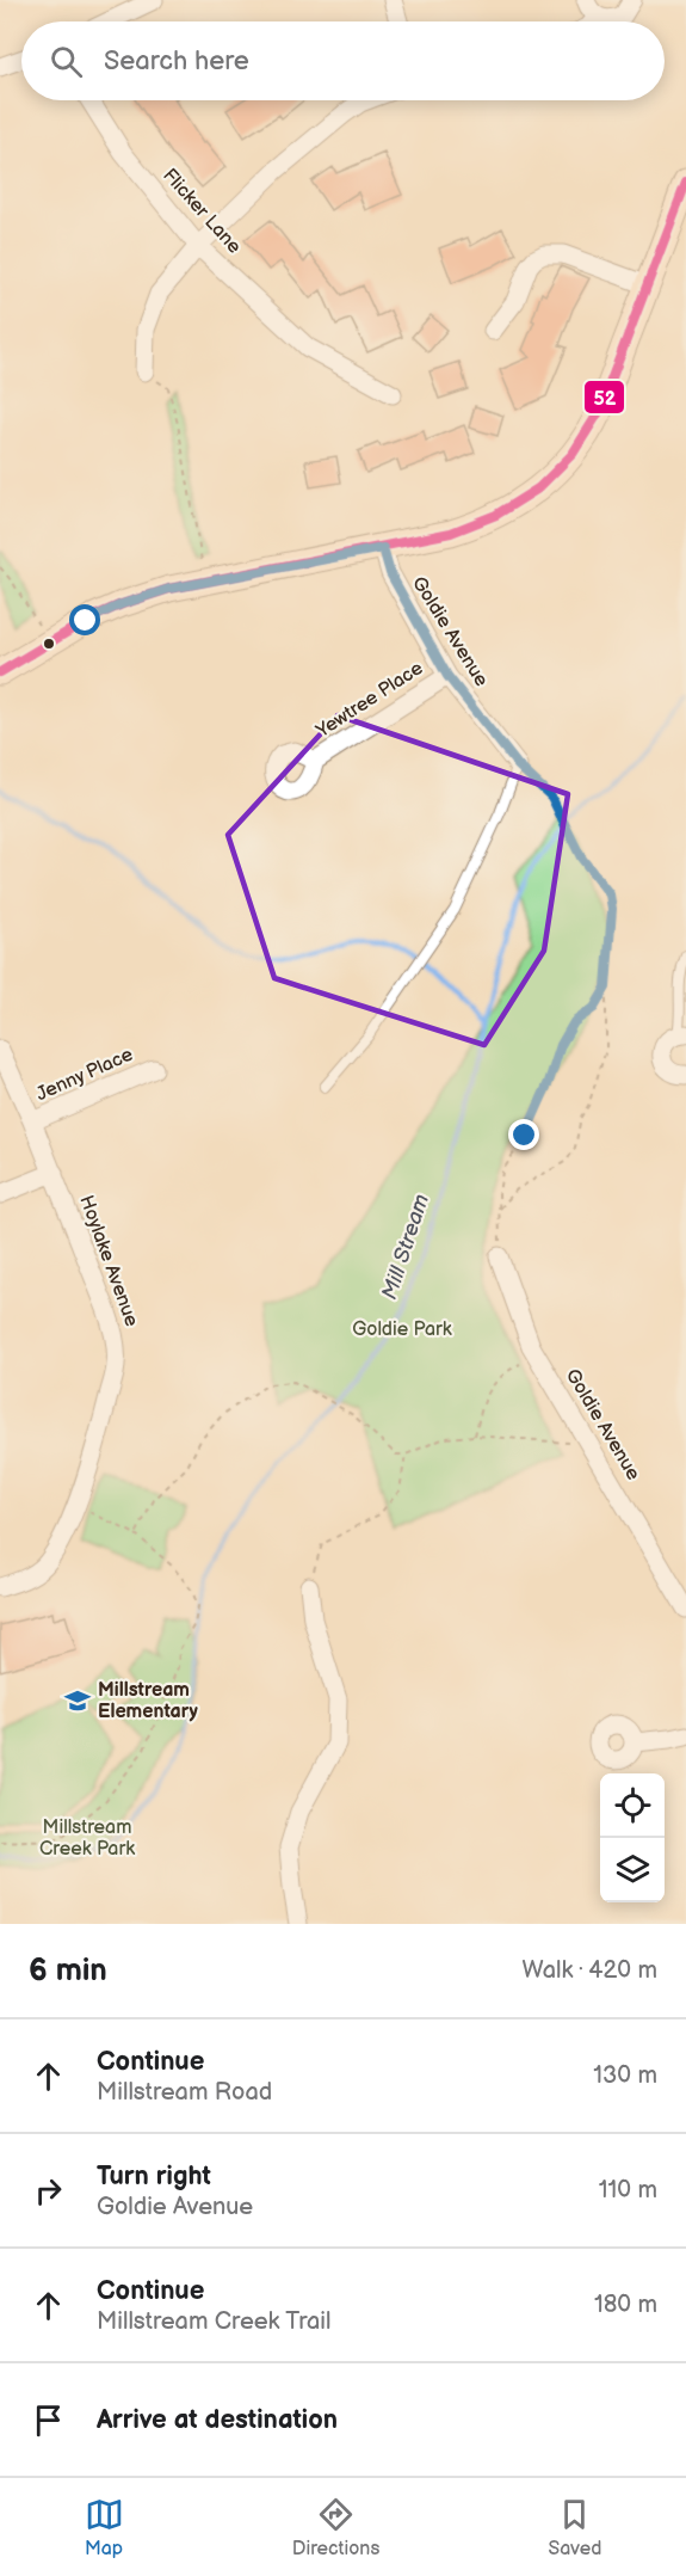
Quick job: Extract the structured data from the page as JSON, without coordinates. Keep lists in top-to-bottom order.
{
  "streets": {
    "street": [
      "Flicker Lane",
      "Goldie Avenue",
      "Yewtree Place",
      "Jenny Place",
      "Hoylake Avenue"
    ]
  },
  "crossings": [
    ["Goldie Avenue", "Yewtree Place"],
    ["Jenny Place", "Hoylake Avenue"]
  ],
  "water": ["Mill Stream"],
  "parks": ["Goldie Park", "Millstream Creek Park"],
  "places": {
    "school or university": ["Millstream Elementary"]
  },
  "lines": ["transit line 52"],
  "page": {
    "search": "Search here",
    "heading": ["6 min", "Walk · 420 m"],
    "list": [
      ["Continue", "Millstream Road", "130 m"],
      ["Turn right", "Goldie Avenue", "110 m"],
      ["Continue", "Millstream Creek Trail", "180 m"],
      "Arrive at destination"
    ],
    "nav": ["Map", "Directions", "Saved"]
  }
}
